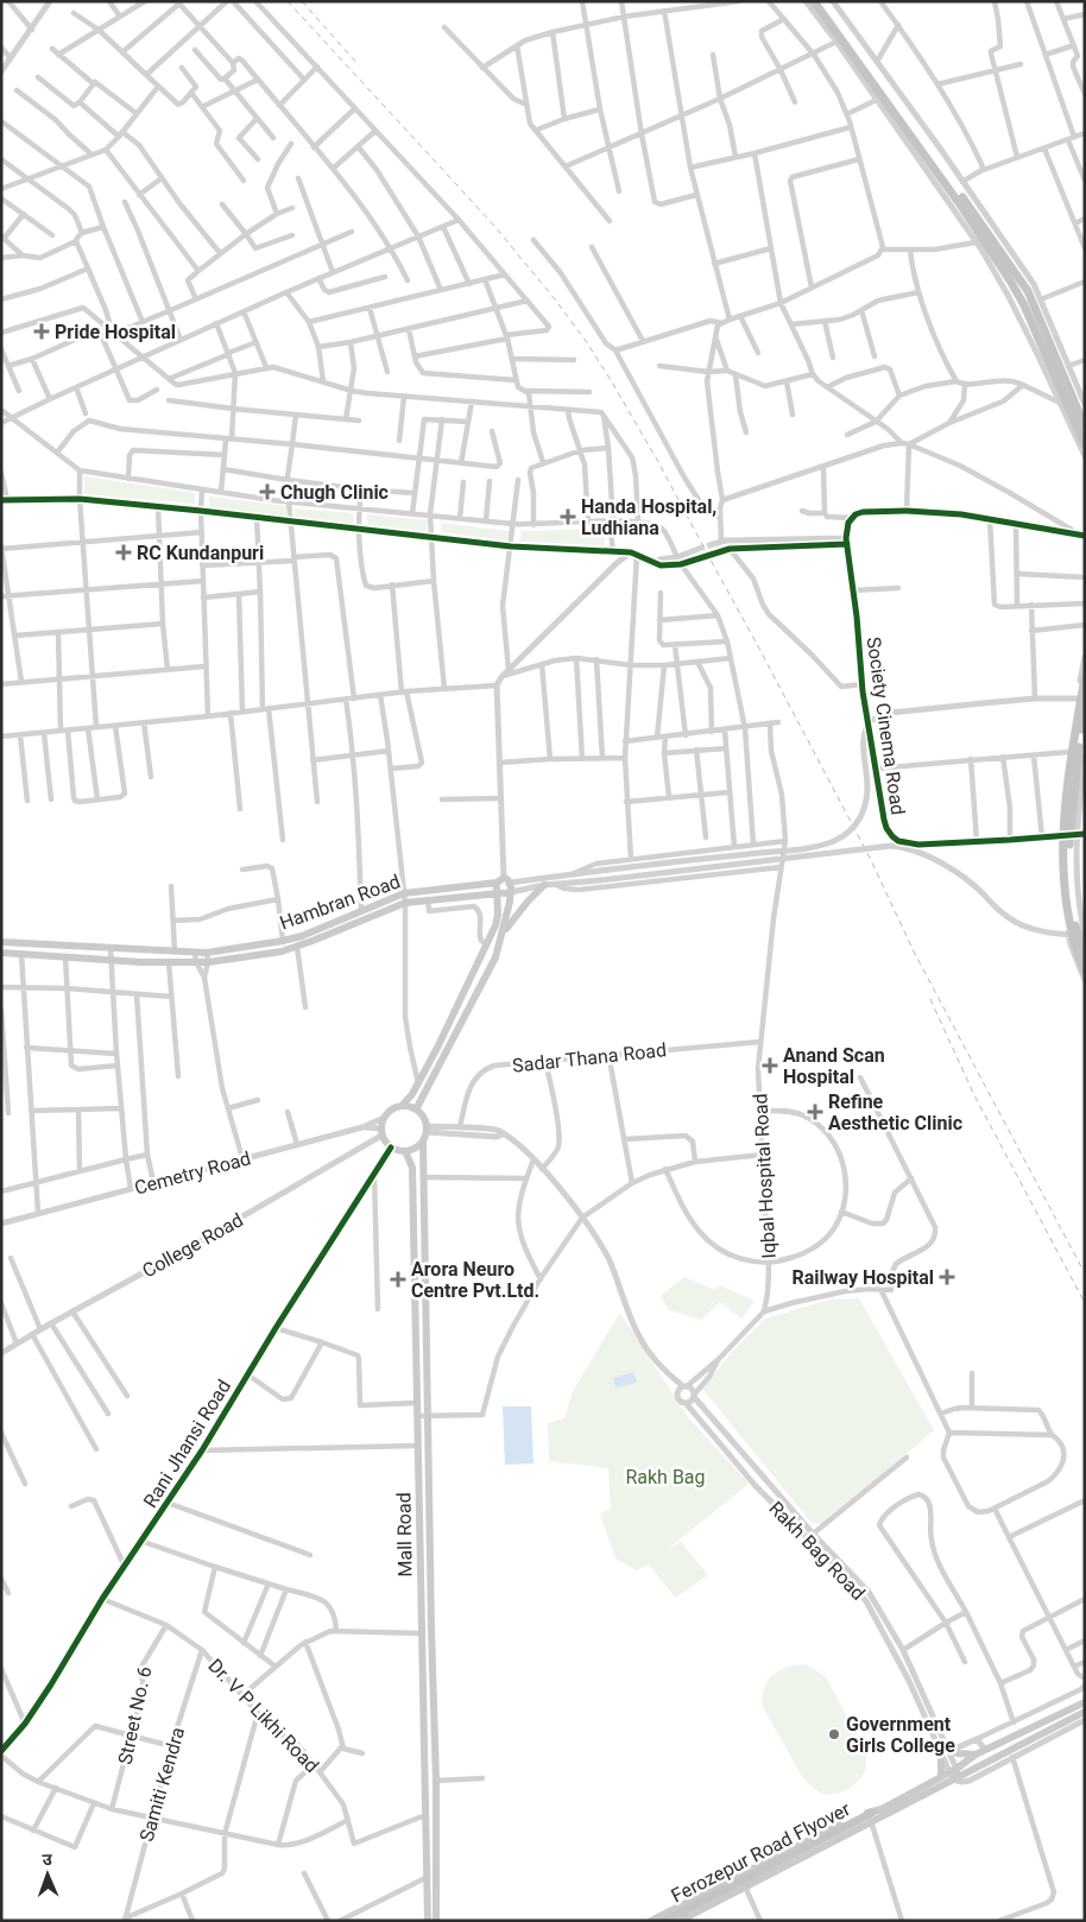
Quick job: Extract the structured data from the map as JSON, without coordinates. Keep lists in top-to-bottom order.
{
  "streets": {
    "main road": ["Hambran Road", "Mall Road", "Ferozepur Road Flyover"],
    "street": [
      "Society Cinema Road",
      "Sadar Thana Road",
      "Cemetry Road",
      "Iqbal Hospital Road",
      "College Road",
      "Rani Jhansi Road",
      "Rakh Bag Road",
      "Street No. 6",
      "Dr. V P Likhi Road",
      "Samiti Kendra"
    ]
  },
  "crossings": [
    ["Sadar Thana Road", "Iqbal Hospital Road"],
    ["Cemetry Road", "College Road"],
    ["Cemetry Road", "Rani Jhansi Road"],
    ["Cemetry Road", "Mall Road"],
    ["College Road", "Rani Jhansi Road"],
    ["College Road", "Mall Road"],
    ["Rani Jhansi Road", "Mall Road"],
    ["Rani Jhansi Road", "Dr. V P Likhi Road"],
    ["Mall Road", "Dr. V P Likhi Road"],
    ["Street No. 6", "Dr. V P Likhi Road"],
    ["Dr. V P Likhi Road", "Samiti Kendra"]
  ],
  "parks": ["Rakh Bag"],
  "places": {
    "health": [
      "Pride Hospital",
      "Chugh Clinic",
      "Handa Hospital, Ludhiana",
      "RC Kundanpuri",
      "Anand Scan Hospital",
      "Refine Aesthetic Clinic",
      "Railway Hospital",
      "Arora Neuro Centre Pvt.Ltd."
    ],
    "other": ["Government Girls College"]
  },
  "north": "top"
}
